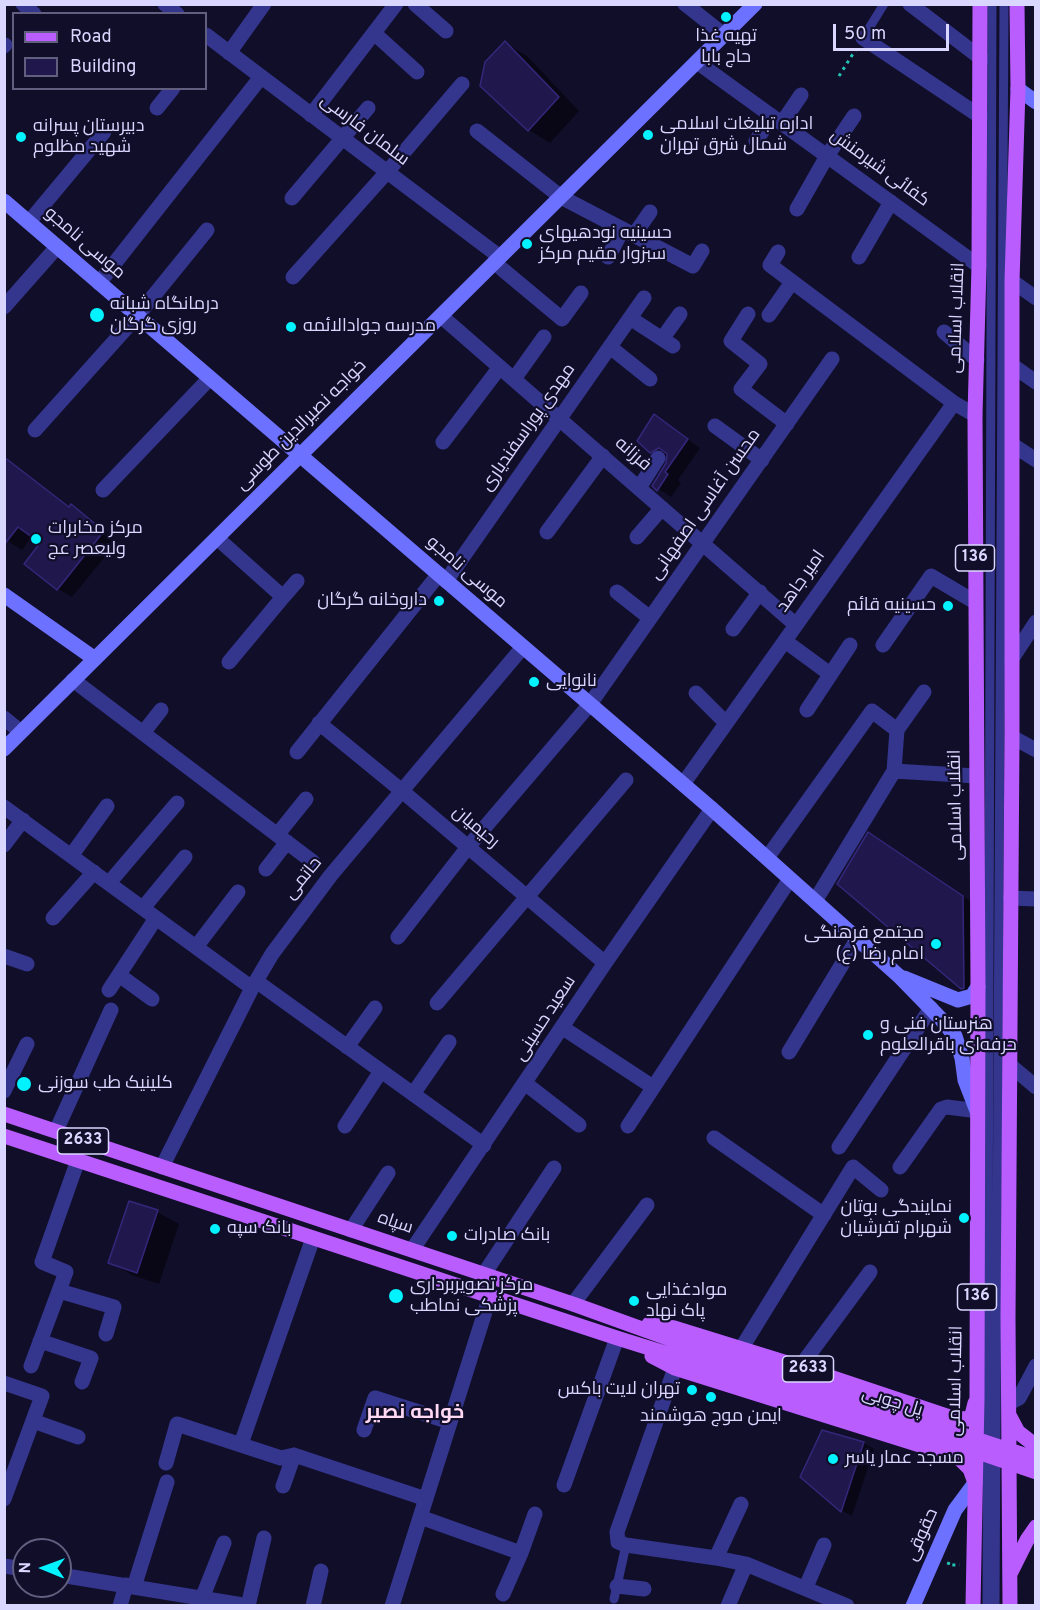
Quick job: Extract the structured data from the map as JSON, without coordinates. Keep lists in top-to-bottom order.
{
  "streets": {
    "main road": [
      "موسی نامجو",
      "انقلاب اسلامی",
      "خواجه نصیرالدین طوسی",
      "136",
      "2633",
      "سپاه",
      "پل چوبی",
      "حقوقی"
    ],
    "street": [
      "سلمان فارسی",
      "کفائی شیرمنش",
      "مهدی پوراسفندیاری",
      "فرزانه",
      "محسن آغاسی اصفهانی",
      "امیر جاهد",
      "رحیمیان",
      "حاتمی",
      "سعید حسینی"
    ]
  },
  "crossings": [
    ["سلمان فارسی", "خواجه نصیرالدین طوسی"],
    ["کفائی شیرمنش", "انقلاب اسلامی"],
    ["کفائی شیرمنش", "خواجه نصیرالدین طوسی"],
    ["موسی نامجو", "انقلاب اسلامی"],
    ["موسی نامجو", "خواجه نصیرالدین طوسی"],
    ["موسی نامجو", "مهدی پوراسفندیاری"],
    ["موسی نامجو", "محسن آغاسی اصفهانی"],
    ["موسی نامجو", "امیر جاهد"],
    ["موسی نامجو", "حاتمی"],
    ["موسی نامجو", "سعید حسینی"],
    ["انقلاب اسلامی", "2633"],
    ["انقلاب اسلامی", "حقوقی"],
    ["خواجه نصیرالدین طوسی", "فرزانه"],
    ["مهدی پوراسفندیاری", "فرزانه"],
    ["مهدی پوراسفندیاری", "رحیمیان"],
    ["فرزانه", "محسن آغاسی اصفهانی"],
    ["فرزانه", "امیر جاهد"],
    ["محسن آغاسی اصفهانی", "رحیمیان"],
    ["رحیمیان", "حاتمی"],
    ["رحیمیان", "سعید حسینی"],
    ["حاتمی", "سپاه"],
    ["سعید حسینی", "سپاه"],
    ["2633", "سپاه"],
    ["2633", "پل چوبی"],
    ["سپاه", "پل چوبی"]
  ],
  "districts": ["خواجه نصیر"],
  "places": [
    "تهیه غذا حاج بابا",
    "اداره تبلیغات اسلامی شمال شرق تهران",
    "دبیرستان پسرانه شهید مظلوم",
    "حسینیه نودهیهای سبزوار مقیم مرکز",
    "درمانگاه شبانه روزی گرگان",
    "مدرسه جوادالائمه",
    "مرکز مخابرات ولیعصر عج",
    "داروخانه گرگان",
    "حسینیه قائم",
    "نانوایی",
    "مجتمع فرهنگی امام رضا (ع)",
    "هنرستان فنی و حرفه‌ای باقرالعلوم",
    "کلینیک طب سوزنی",
    "نمایندگی بوتان شهرام تفرشیان",
    "بانک سپه",
    "بانک صادرات",
    "مرکز تصویربرداری پزشکی نماطب",
    "موادغذایی پاک نهاد",
    "تهران لایت باکس",
    "ایمن موج هوشمند",
    "مسجد عمار یاسر"
  ],
  "legend": ["Road", "Building"],
  "scale_bar": "50 m",
  "north": "left"
}
